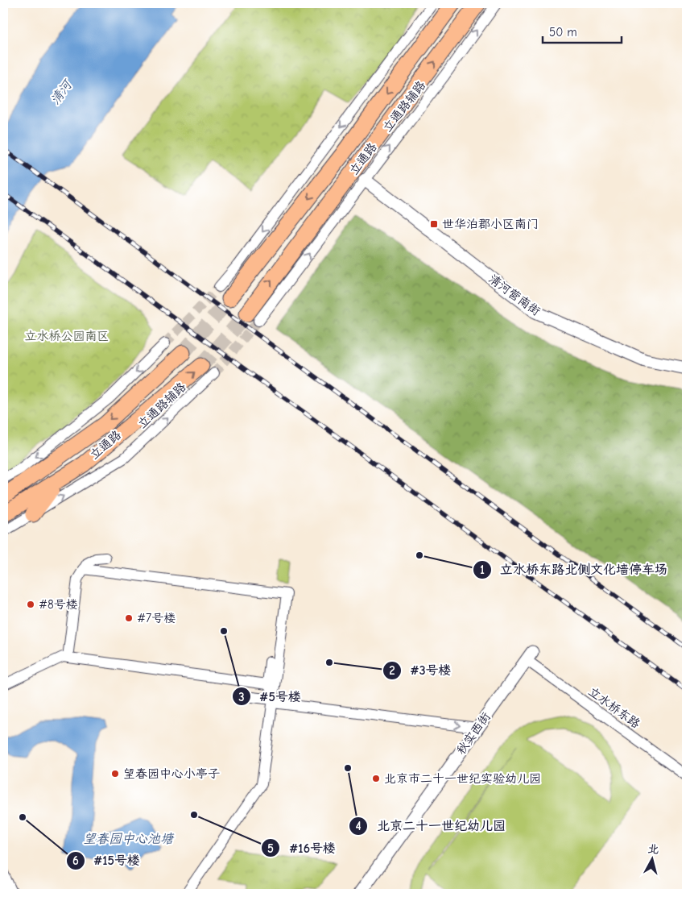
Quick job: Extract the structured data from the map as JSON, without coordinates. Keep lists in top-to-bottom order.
{
  "streets": {
    "main road": ["立通路"],
    "street": [
      "立通路辅路",
      "清河营南街",
      "立水桥东路",
      "秋实西街"
    ]
  },
  "crossings": [
    ["立通路辅路", "立通路"],
    ["立通路辅路", "清河营南街"],
    ["立水桥东路", "秋实西街"]
  ],
  "water": ["清河", "望春园中心池塘"],
  "parks": ["立水桥公园南区"],
  "places": {
    "transit": ["世华泊郡小区南门"],
    "other": [
      "立水桥东路北侧文化墙停车场",
      "#8号楼",
      "#7号楼",
      "#5号楼",
      "#3号楼",
      "北京二十一世纪幼儿园",
      "望春园中心小亭子",
      "北京市二十一世纪实验幼儿园",
      "#16号楼",
      "#15号楼"
    ]
  },
  "scale_bar": "50 m",
  "north": "top"
}
